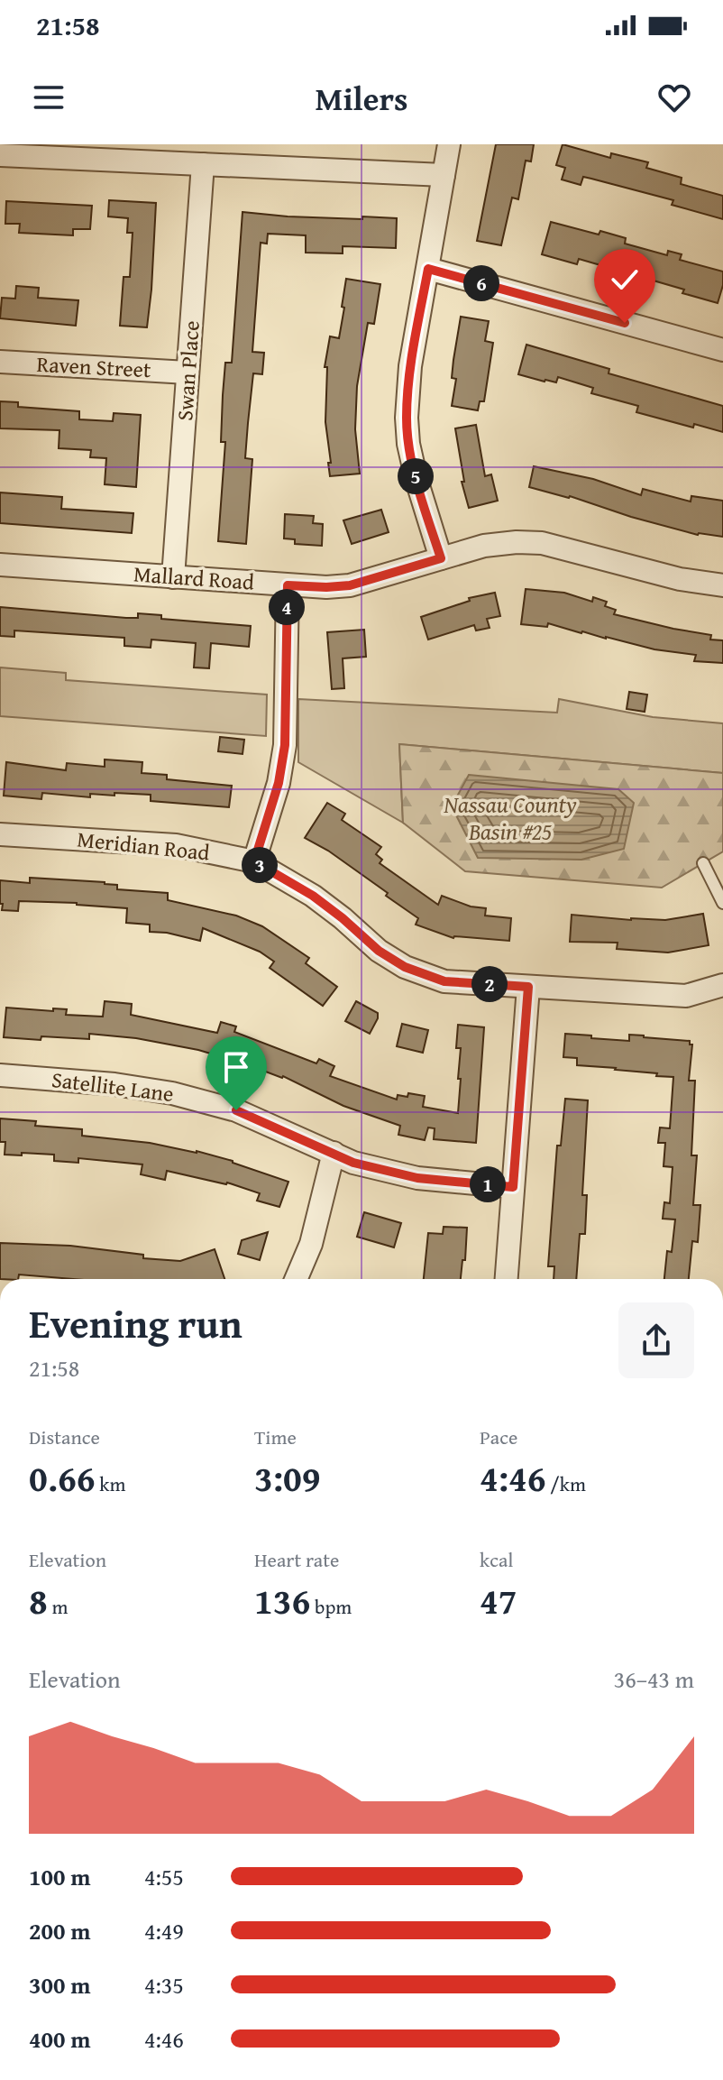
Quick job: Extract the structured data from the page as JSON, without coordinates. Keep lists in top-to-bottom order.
{
  "streets": {
    "street": [
      "Raven Street",
      "Swan Place",
      "Mallard Road",
      "Meridian Road",
      "Satellite Lane"
    ]
  },
  "crossings": [
    ["Raven Street", "Swan Place"],
    ["Swan Place", "Mallard Road"]
  ],
  "water": ["Nassau County Basin #25"],
  "page": {
    "status": "21:58",
    "header": "Milers",
    "pins": [
      "6",
      "5",
      "4",
      "3",
      "2",
      "1"
    ],
    "heading": ["Evening run", "21:58"],
    "stats": [
      ["Distance", "0.66 km"],
      ["Time", "3:09"],
      ["Pace", "4:46 /km"],
      ["Elevation", "8 m"],
      ["Heart rate", "136 bpm"],
      ["kcal", "47"]
    ],
    "chart": ["Elevation", "36–43 m"],
    "list": [
      {
        "name": "100 m",
        "note": "4:55"
      },
      {
        "name": "200 m",
        "note": "4:49"
      },
      {
        "name": "300 m",
        "note": "4:35"
      },
      {
        "name": "400 m",
        "note": "4:46"
      }
    ]
  }
}
